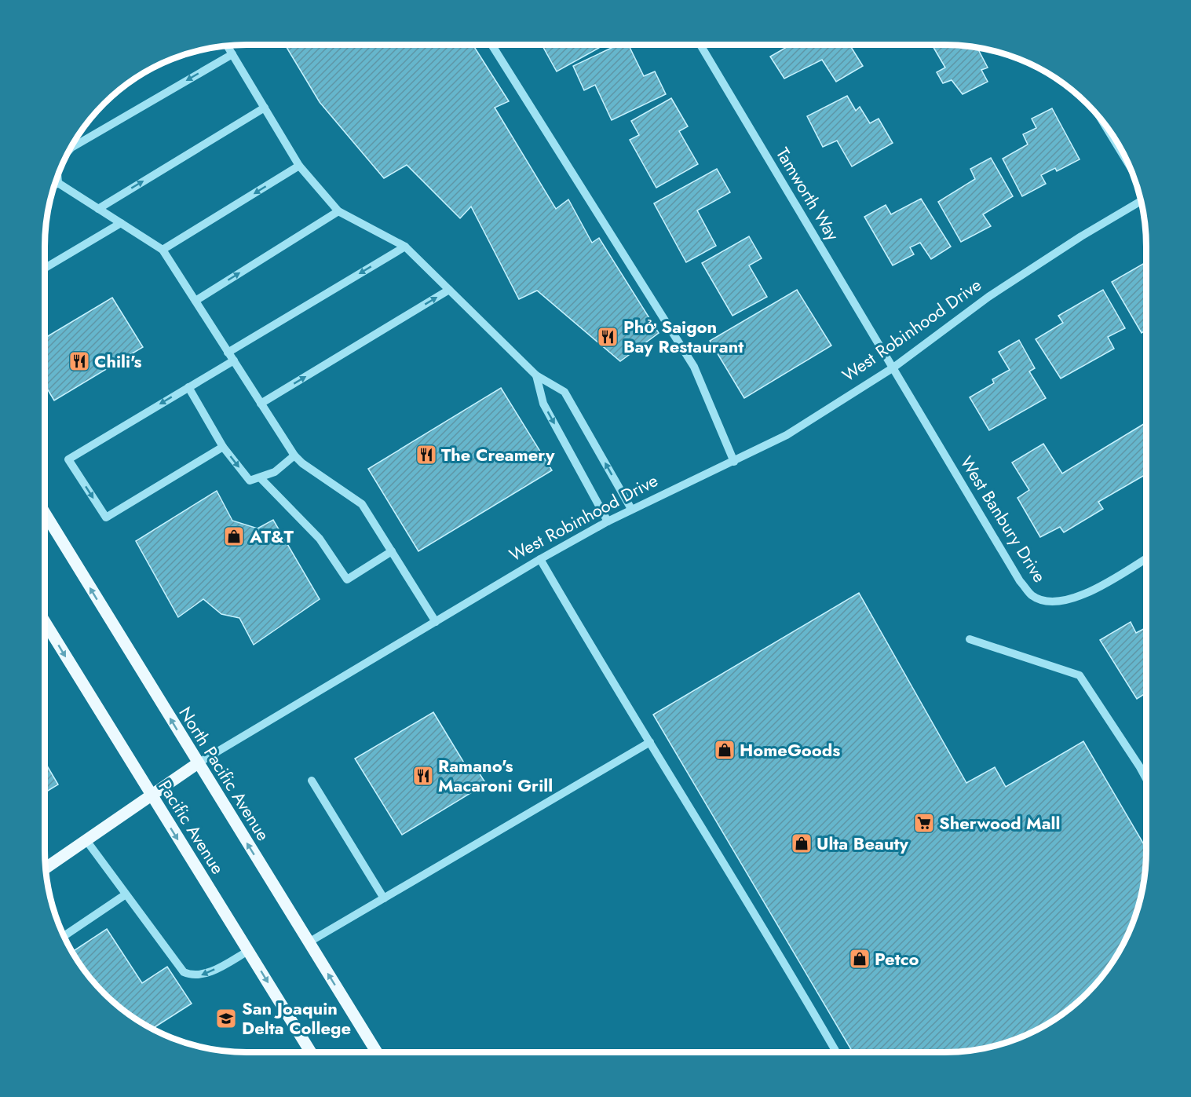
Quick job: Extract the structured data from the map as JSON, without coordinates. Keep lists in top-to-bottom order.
{
  "streets": {
    "main road": ["West Robinhood Drive", "North Pacific Avenue", "Pacific Avenue"],
    "street": ["Tamworth Way", "West Banbury Drive"]
  },
  "crossings": [
    ["Tamworth Way", "West Robinhood Drive"],
    ["Tamworth Way", "West Banbury Drive"],
    ["West Robinhood Drive", "West Banbury Drive"],
    ["West Robinhood Drive", "North Pacific Avenue"],
    ["West Robinhood Drive", "Pacific Avenue"]
  ],
  "one_way": ["North Pacific Avenue", "Pacific Avenue"],
  "places": {
    "restaurant": [
      "Phở Saigon Bay Restaurant",
      "Chili's",
      "The Creamery",
      "Ramano's Macaroni Grill"
    ],
    "shop": [
      "AT&T",
      "HomeGoods",
      "Ulta Beauty",
      "Petco"
    ],
    "supermarket": ["Sherwood Mall"],
    "school or university": ["San Joaquin Delta College"]
  }
}
